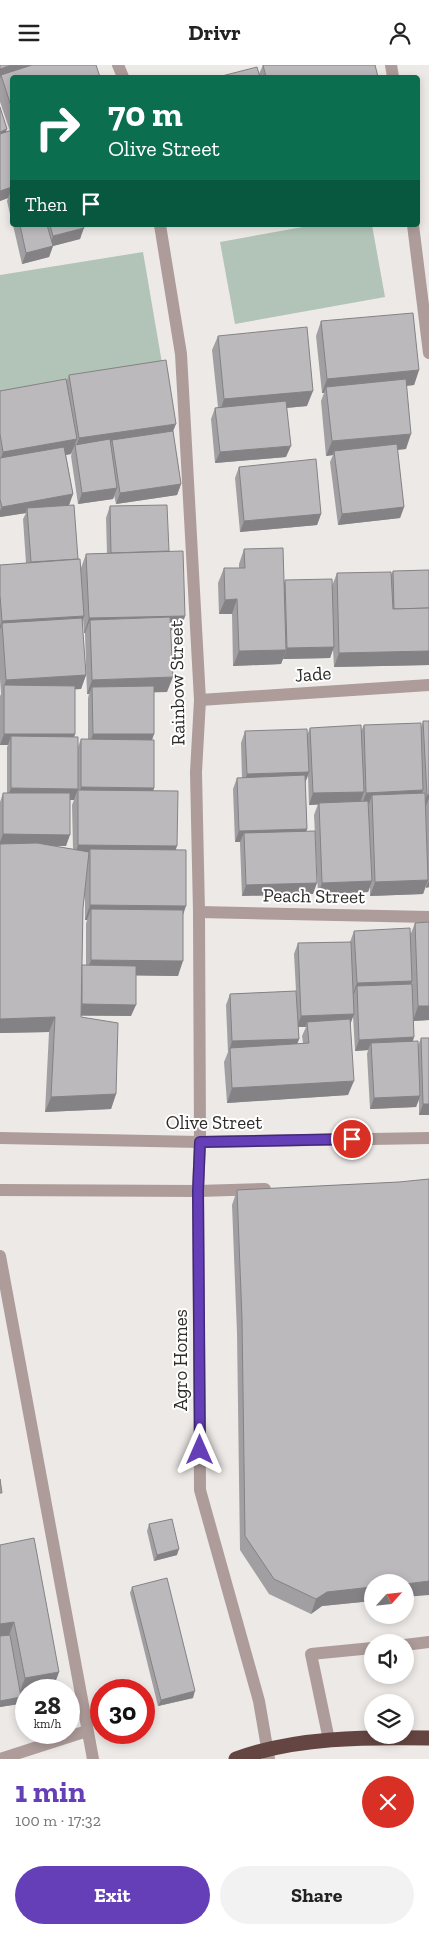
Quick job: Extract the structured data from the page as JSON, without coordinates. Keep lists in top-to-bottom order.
{
  "streets": {
    "street": [
      "Jade",
      "Rainbow Street",
      "Peach Street",
      "Olive Street",
      "Agro Homes"
    ]
  },
  "crossings": [
    ["Jade", "Rainbow Street"],
    ["Rainbow Street", "Peach Street"],
    ["Rainbow Street", "Olive Street"],
    ["Rainbow Street", "Agro Homes"],
    ["Olive Street", "Agro Homes"]
  ],
  "north": "top right",
  "page": {
    "header": "Drivr",
    "turn": ["70 m", "Olive Street"],
    "then": "Then",
    "speed": "28 km/h",
    "limit": "30",
    "heading": ["1 min", "100 m · 17:32"],
    "buttons": ["Exit", "Share"]
  }
}
